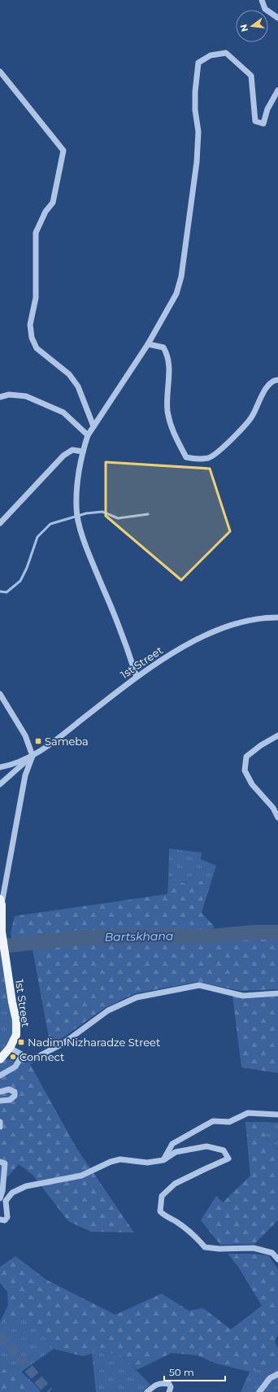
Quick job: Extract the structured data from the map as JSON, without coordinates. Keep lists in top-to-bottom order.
{
  "streets": {
    "main road": ["1st Street"]
  },
  "water": ["Bartskhana"],
  "places": {
    "transit": ["Sameba", "Nadim Nizharadze Street"],
    "other": ["Connect"]
  },
  "scale_bar": "50 m",
  "north": "left"
}
